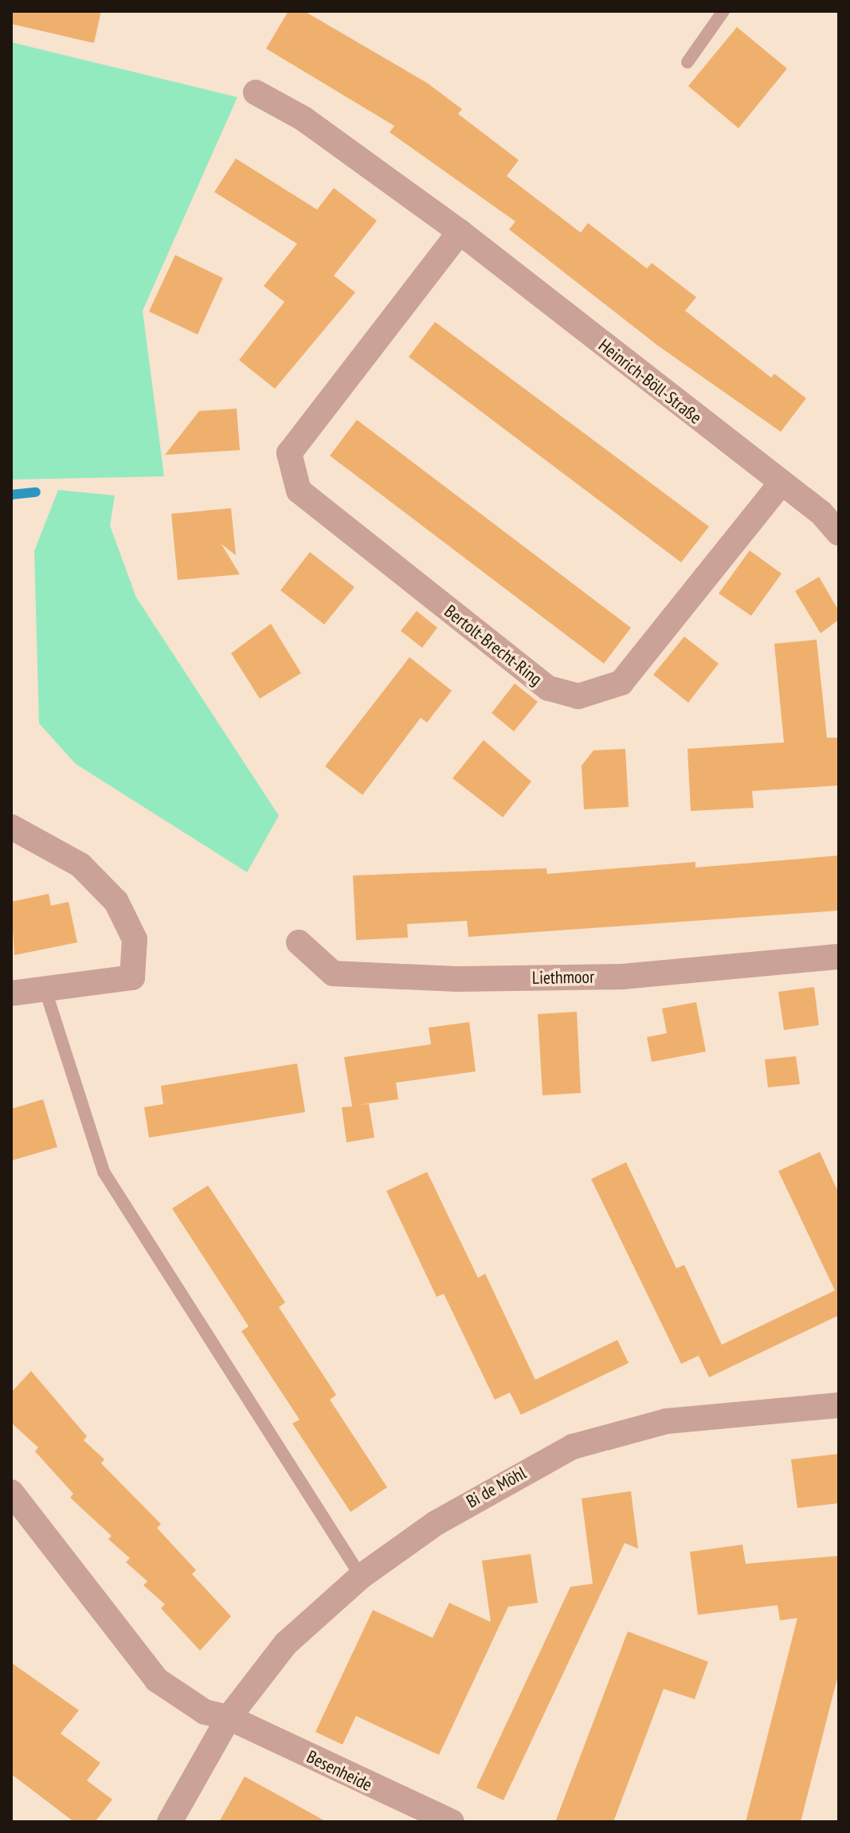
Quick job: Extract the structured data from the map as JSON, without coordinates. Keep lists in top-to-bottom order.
{
  "streets": {
    "street": [
      "Heinrich-Böll-Straße",
      "Bertolt-Brecht-Ring",
      "Liethmoor",
      "Bi de Möhl",
      "Besenheide"
    ]
  },
  "crossings": [
    ["Heinrich-Böll-Straße", "Bertolt-Brecht-Ring"],
    ["Bi de Möhl", "Besenheide"]
  ]
}
